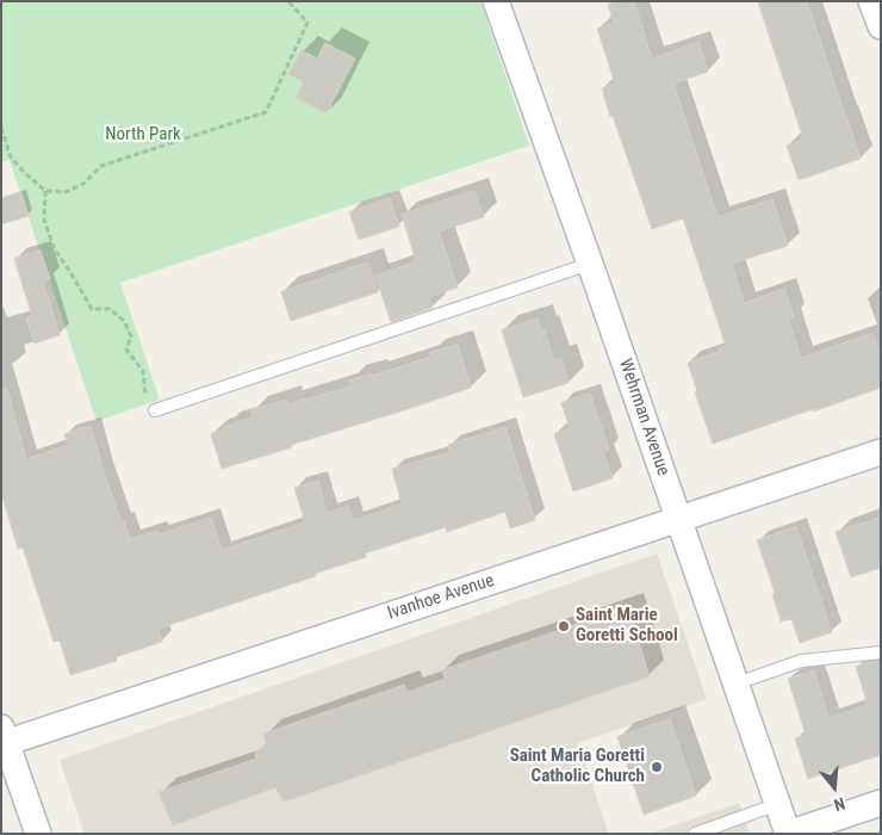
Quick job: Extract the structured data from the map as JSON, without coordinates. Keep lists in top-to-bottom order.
{
  "streets": {
    "street": ["Wehrman Avenue", "Ivanhoe Avenue"]
  },
  "crossings": [
    ["Wehrman Avenue", "Ivanhoe Avenue"]
  ],
  "parks": ["North Park"],
  "places": ["Saint Marie Goretti School", "Saint Maria Goretti Catholic Church"],
  "north": "bottom"
}
